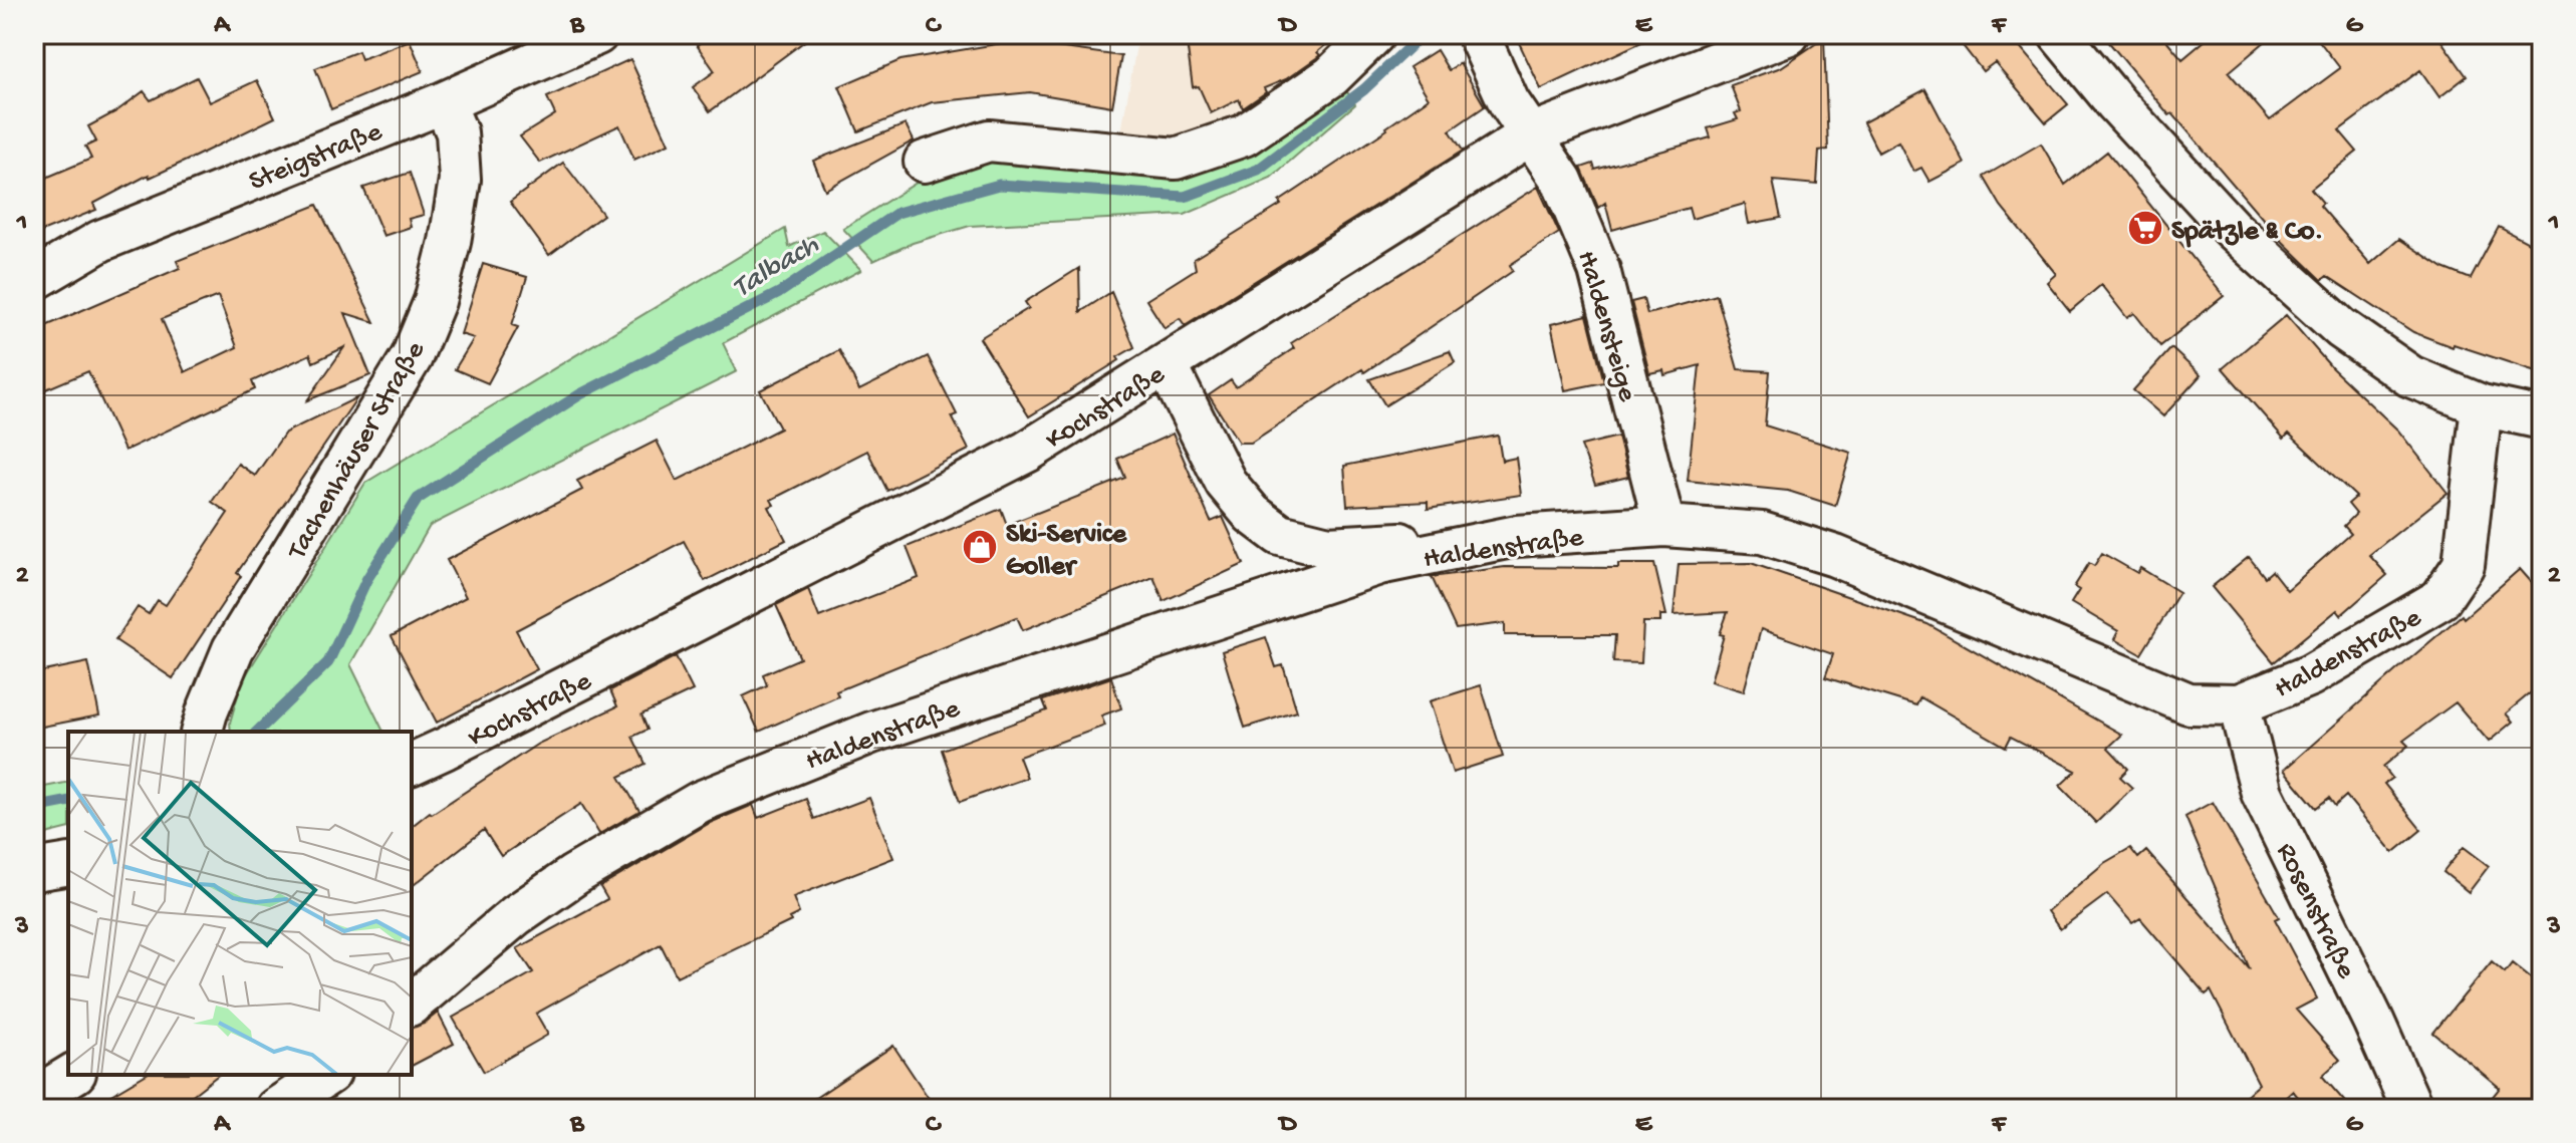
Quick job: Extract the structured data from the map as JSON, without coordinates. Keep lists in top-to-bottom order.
{
  "streets": {
    "street": [
      "Steigstraße",
      "Haldensteige",
      "Kochstraße",
      "Tachenhäuser Straße",
      "Haldenstraße",
      "Rosenstraße"
    ]
  },
  "crossings": [
    ["Steigstraße", "Tachenhäuser Straße"],
    ["Haldensteige", "Kochstraße"],
    ["Haldensteige", "Haldenstraße"],
    ["Haldenstraße", "Rosenstraße"]
  ],
  "water": ["Talbach"],
  "places": {
    "supermarket": ["Spätzle & Co."],
    "shop": ["Ski-Service Goller"]
  },
  "grid": {
    "columns": [
      "A",
      "B",
      "C",
      "D",
      "E",
      "F",
      "G"
    ],
    "rows": ["1", "2", "3"]
  }
}
